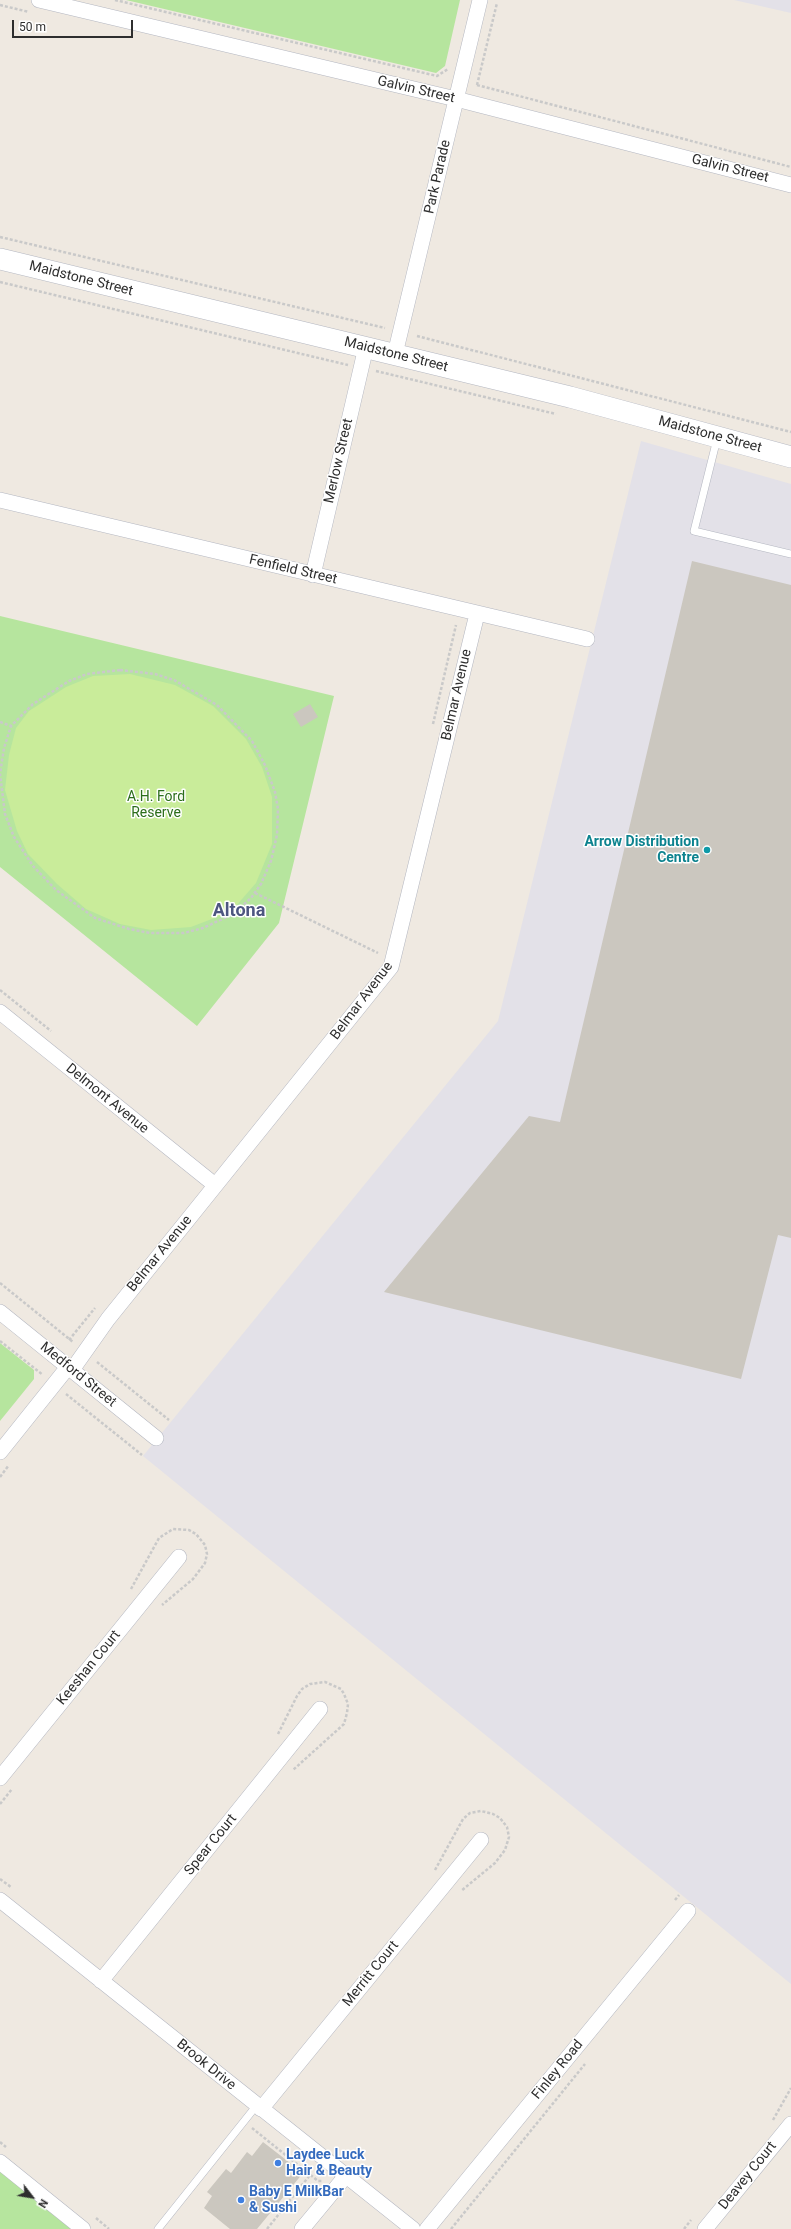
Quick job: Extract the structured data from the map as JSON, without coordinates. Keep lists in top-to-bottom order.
{
  "streets": {
    "main road": ["Maidstone Street"],
    "street": [
      "Galvin Street",
      "Park Parade",
      "Merlow Street",
      "Fenfield Street",
      "Belmar Avenue",
      "Delmont Avenue",
      "Medford Street",
      "Keeshan Court",
      "Spear Court",
      "Merritt Court",
      "Brook Drive",
      "Finley Road",
      "Deavey Court"
    ]
  },
  "crossings": [
    ["Galvin Street", "Park Parade"],
    ["Park Parade", "Maidstone Street"],
    ["Maidstone Street", "Merlow Street"],
    ["Merlow Street", "Fenfield Street"],
    ["Fenfield Street", "Belmar Avenue"],
    ["Belmar Avenue", "Delmont Avenue"],
    ["Belmar Avenue", "Medford Street"],
    ["Spear Court", "Brook Drive"],
    ["Merritt Court", "Brook Drive"]
  ],
  "districts": ["Altona"],
  "parks": ["A.H. Ford Reserve"],
  "places": ["Arrow Distribution Centre", "Laydee Luck Hair & Beauty", "Baby E MilkBar & Sushi"],
  "scale_bar": "50 m",
  "north": "bottom right"
}
